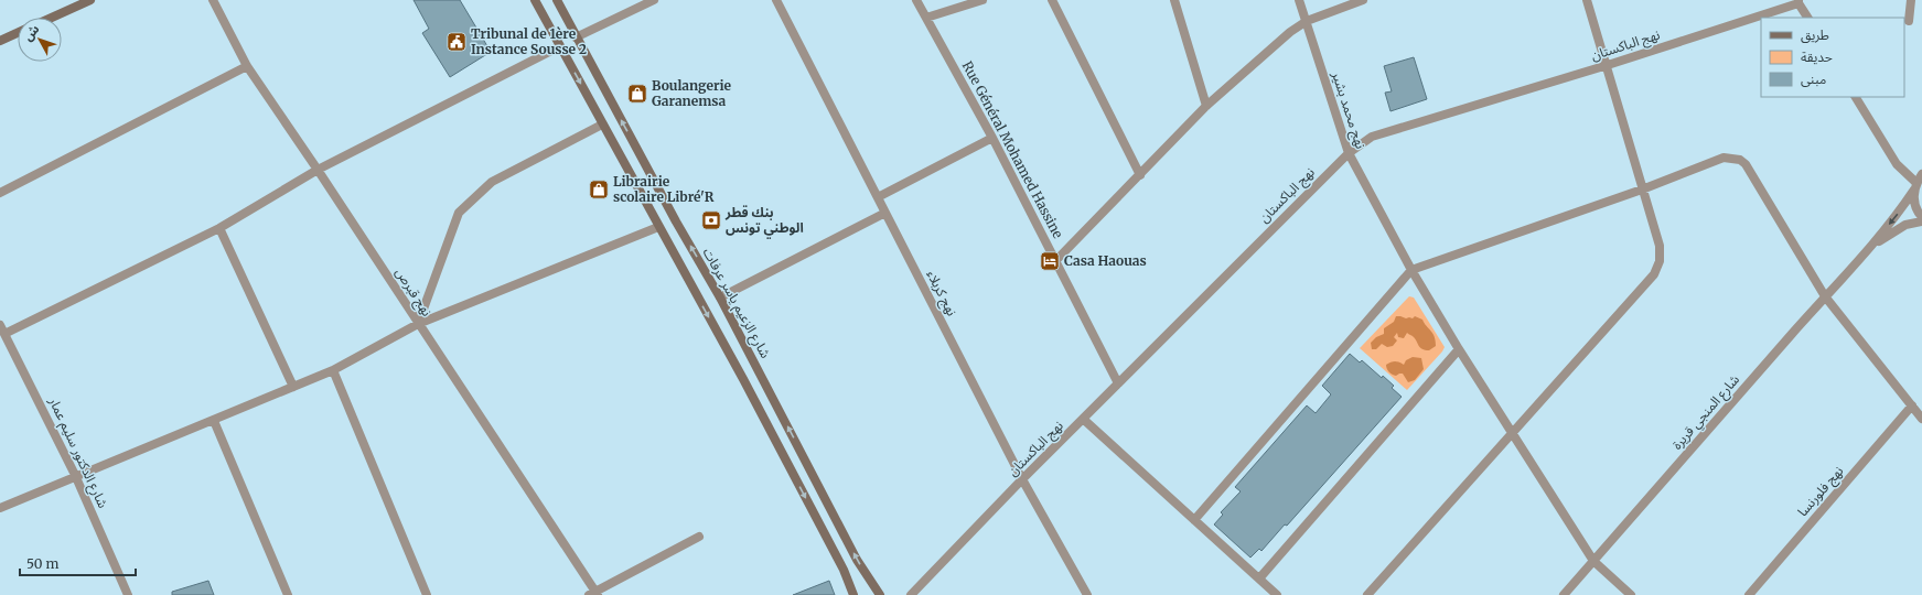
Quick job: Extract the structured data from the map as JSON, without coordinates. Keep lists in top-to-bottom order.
{
  "streets": {
    "main road": ["شارع الزعيم ياسر عرفات"],
    "street": [
      "نهج الباكستان",
      "نهج محمد بشير",
      "Rue Général Mohamed Hassine",
      "نهج قبرص",
      "نهج كربلاء",
      "شارع المنجي قريرة",
      "شارع الدكتور سليم عمار",
      "نهج فلورنسا"
    ]
  },
  "crossings": [
    ["نهج الباكستان", "نهج محمد بشير"],
    ["نهج الباكستان", "Rue Général Mohamed Hassine"],
    ["نهج الباكستان", "نهج كربلاء"],
    ["نهج محمد بشير", "شارع المنجي قريرة"]
  ],
  "places": {
    "public building": ["Tribunal de 1ère Instance Sousse 2"],
    "shop": ["Boulangerie Garanemsa", "Librairie scolaire Libré'R"],
    "bank": ["بنك قطر الوطني تونس"],
    "hotel": ["Casa Haouas"]
  },
  "legend": ["طريق", "حديقة", "مبنى"],
  "scale_bar": "50 m",
  "north": "top left"
}
